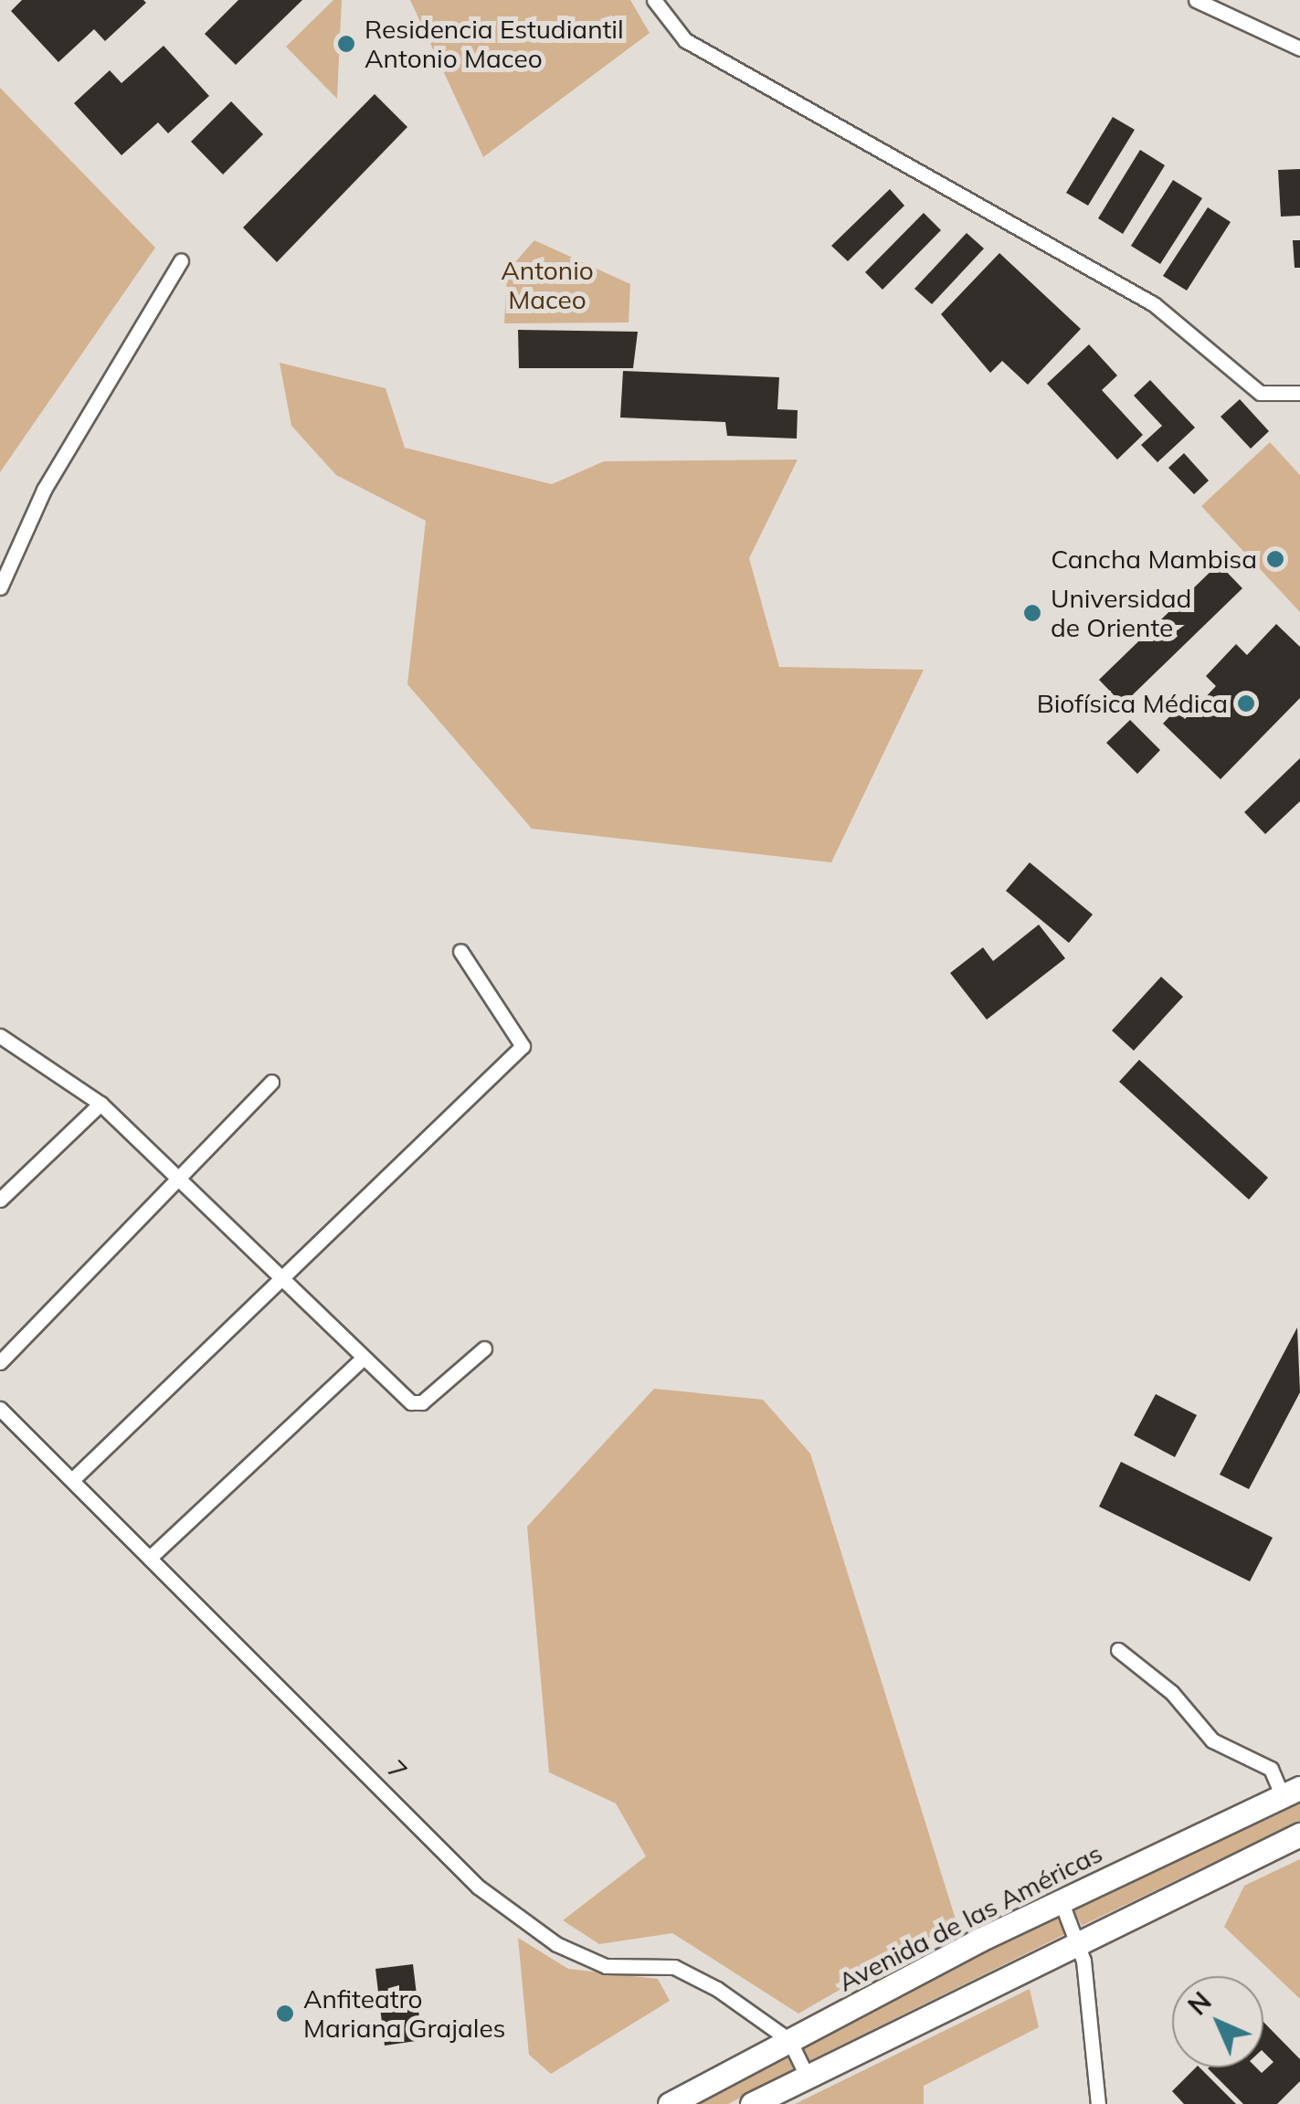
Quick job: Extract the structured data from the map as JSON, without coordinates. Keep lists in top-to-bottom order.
{
  "streets": {
    "main road": ["Avenida de las Américas"],
    "street": ["7"]
  },
  "crossings": [
    ["7", "Avenida de las Américas"]
  ],
  "parks": ["Antonio Maceo"],
  "places": [
    "Residencia Estudiantil Antonio Maceo",
    "Cancha Mambisa",
    "Universidad de Oriente",
    "Biofísica Médica",
    "Anfiteatro Mariana Grajales"
  ],
  "north": "top left"
}
